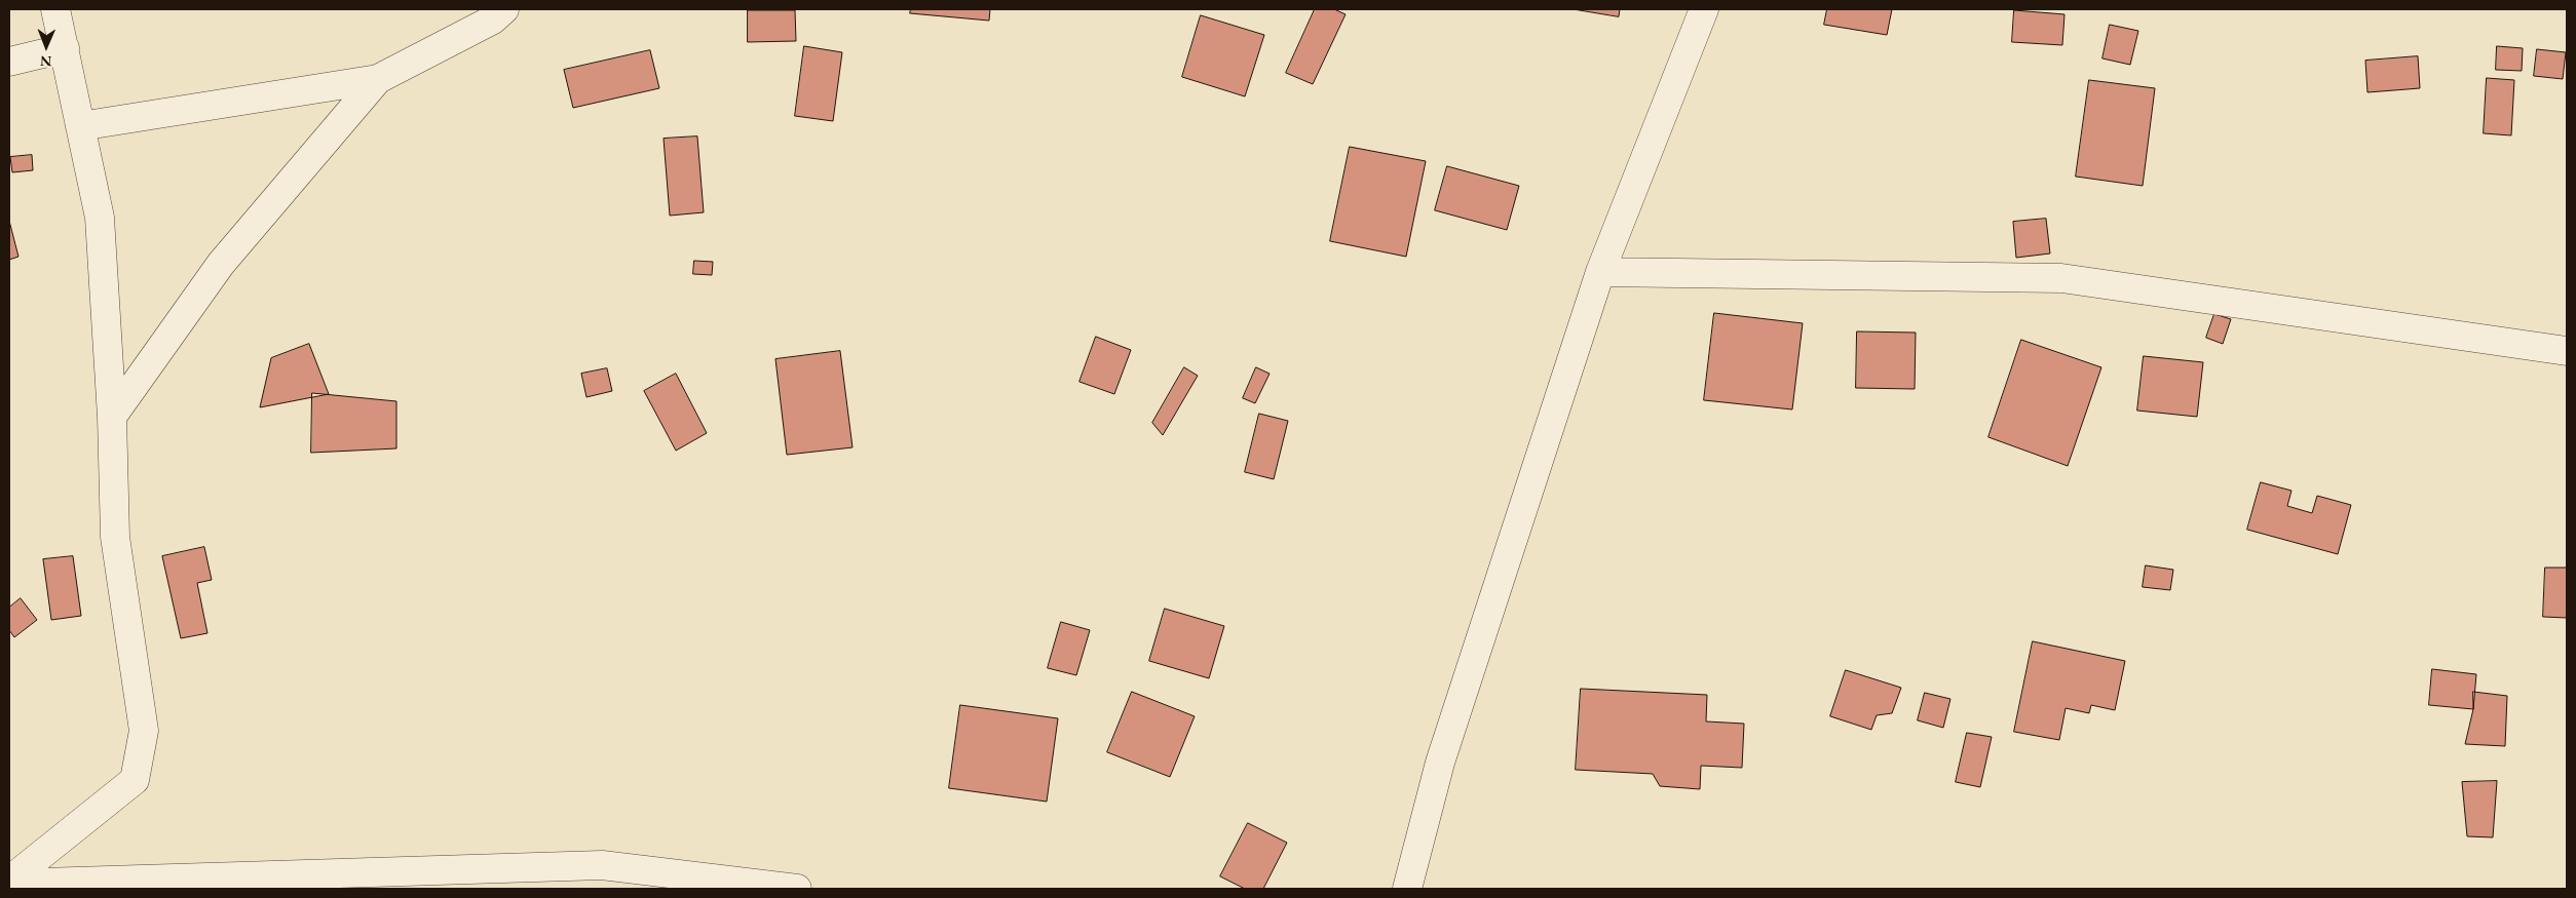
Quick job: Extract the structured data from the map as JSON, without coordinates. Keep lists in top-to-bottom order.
{
  "north": "bottom"
}
